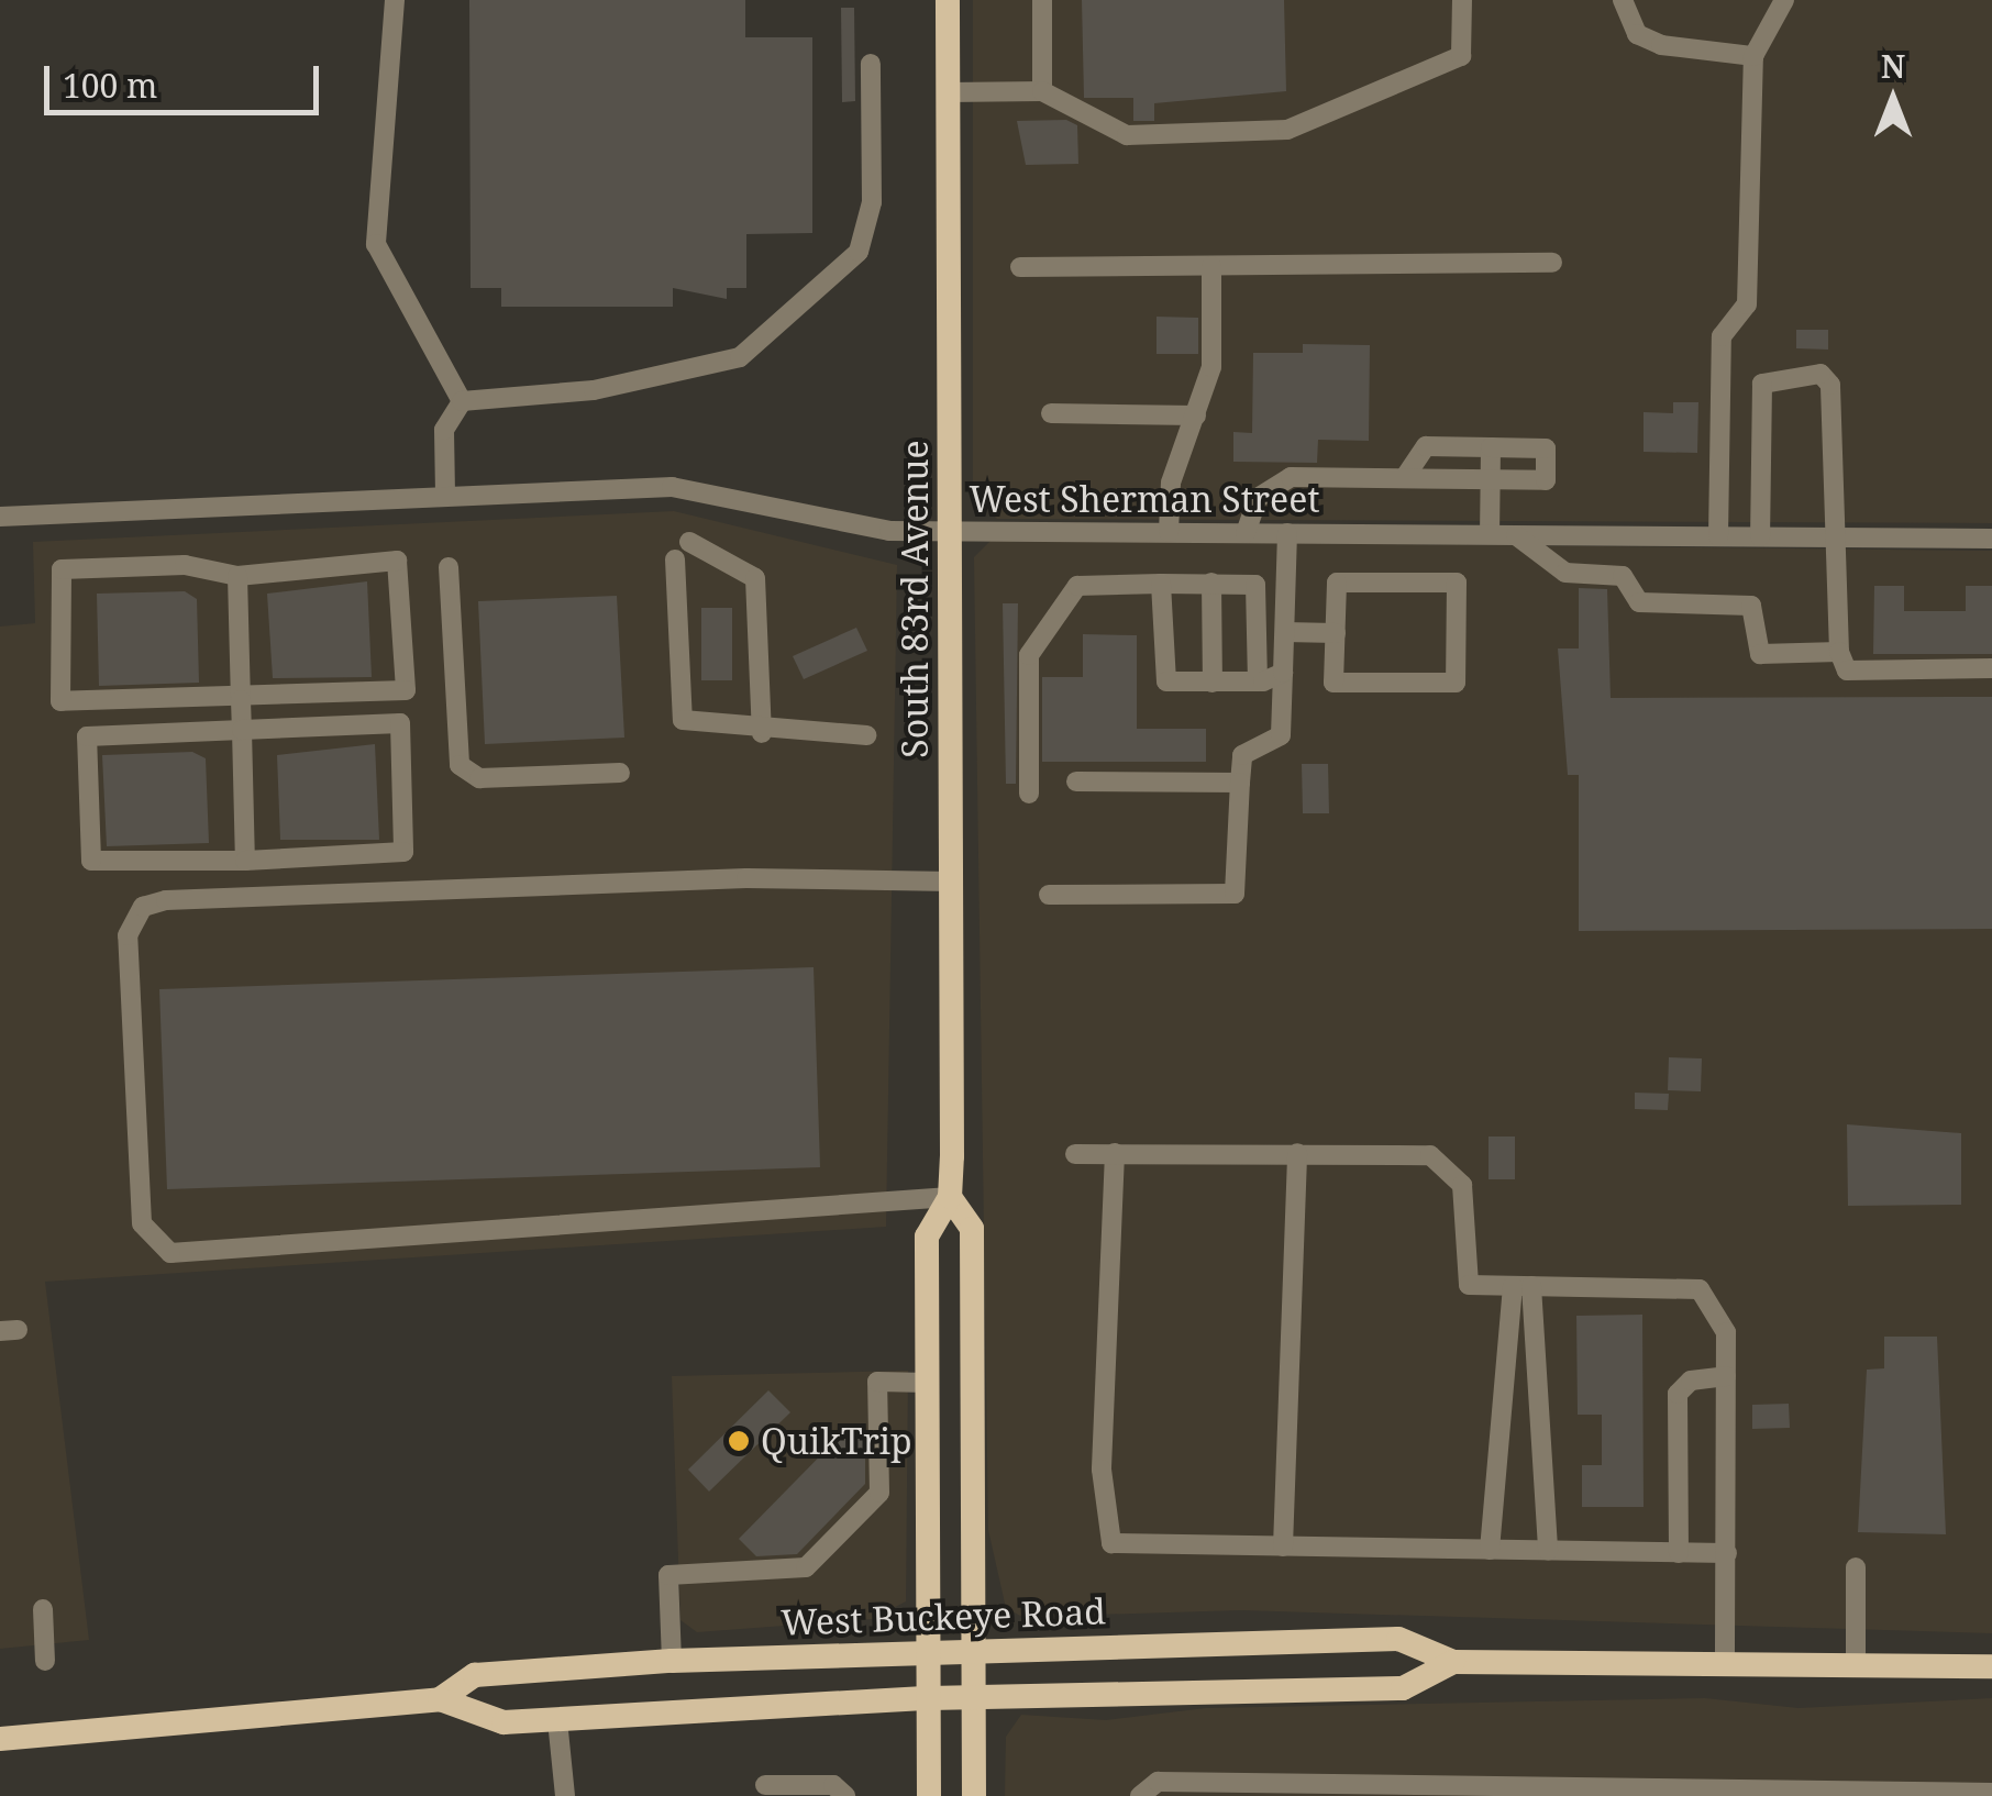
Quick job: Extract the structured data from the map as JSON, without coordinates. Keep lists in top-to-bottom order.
{
  "streets": {
    "main road": ["South 83rd Avenue", "West Buckeye Road"],
    "street": ["West Sherman Street"]
  },
  "crossings": [
    ["West Sherman Street", "South 83rd Avenue"],
    ["South 83rd Avenue", "West Buckeye Road"]
  ],
  "places": ["QuikTrip"],
  "scale_bar": "100 m",
  "north": "top"
}
